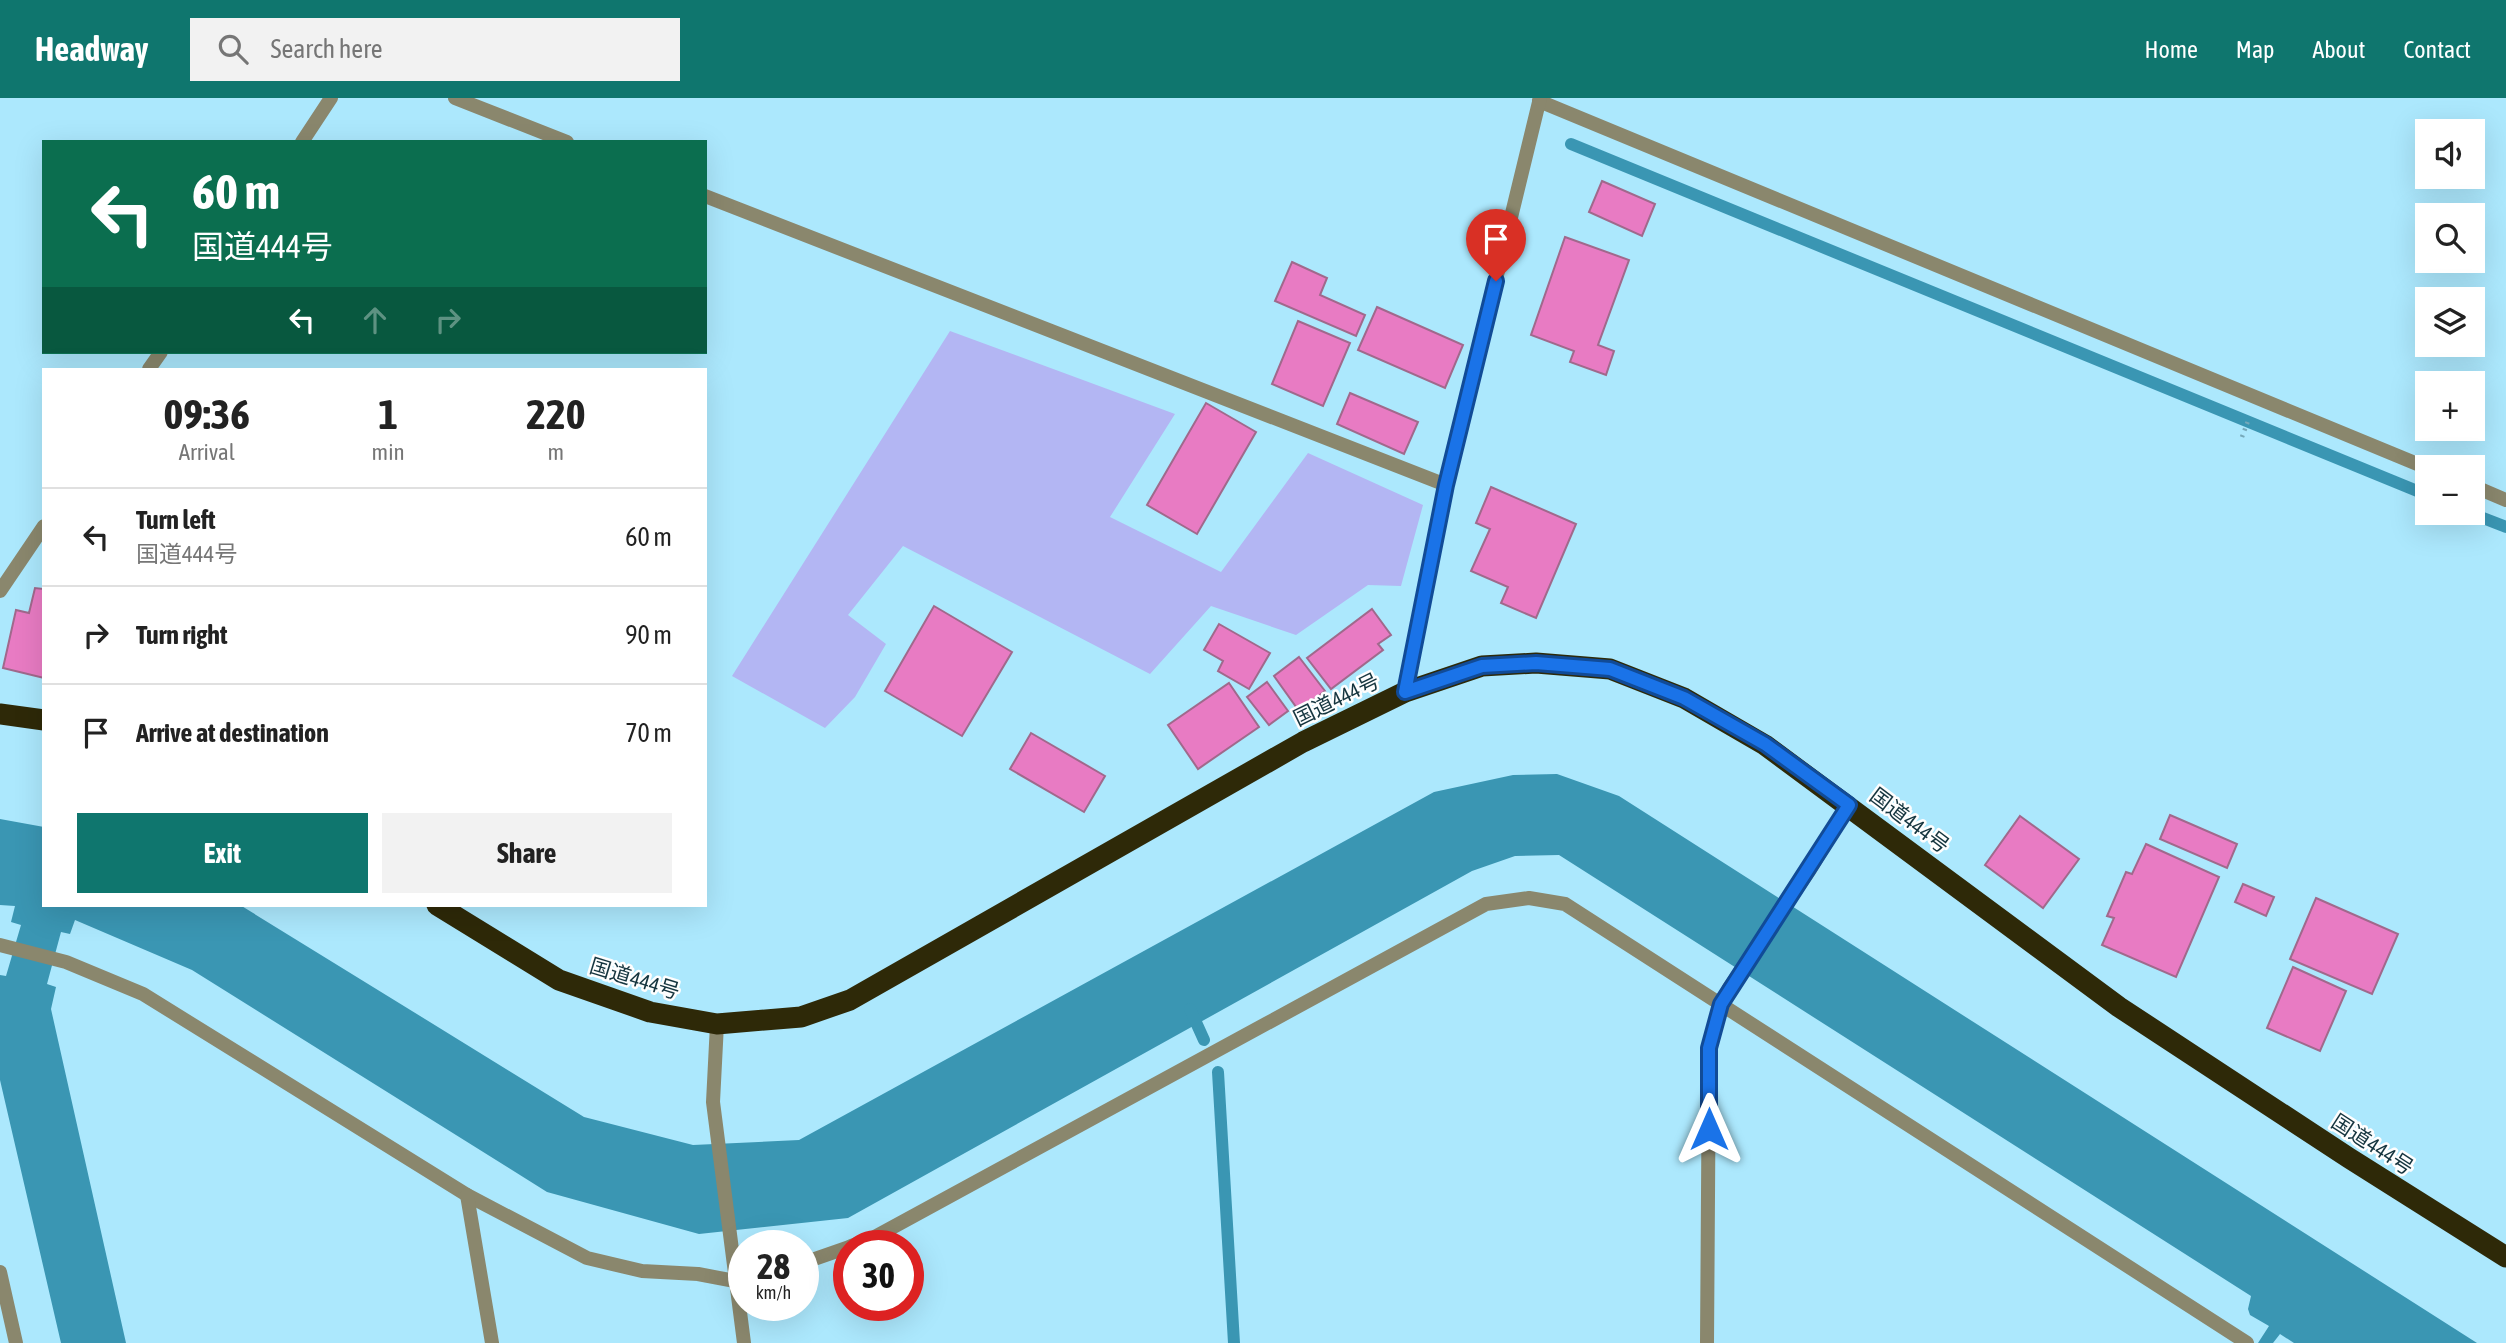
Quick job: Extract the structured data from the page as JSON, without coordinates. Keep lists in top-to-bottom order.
{
  "streets": {
    "highway": ["国道444号"]
  },
  "page": {
    "header": "Headway",
    "search": "Search here",
    "nav": [
      "Home",
      "Map",
      "About",
      "Contact"
    ],
    "map_buttons": ["+", "−"],
    "turn": ["60 m", "国道444号"],
    "eta": [
      "09:36",
      "Arrival",
      "1",
      "min",
      "220",
      "m"
    ],
    "list": [
      {
        "name": "Turn left",
        "note": "国道444号",
        "value": "60 m"
      },
      {
        "name": "Turn right",
        "value": "90 m"
      },
      {
        "name": "Arrive at destination",
        "value": "70 m"
      }
    ],
    "buttons": ["Exit", "Share"],
    "speed": "28 km/h",
    "limit": "30"
  }
}
